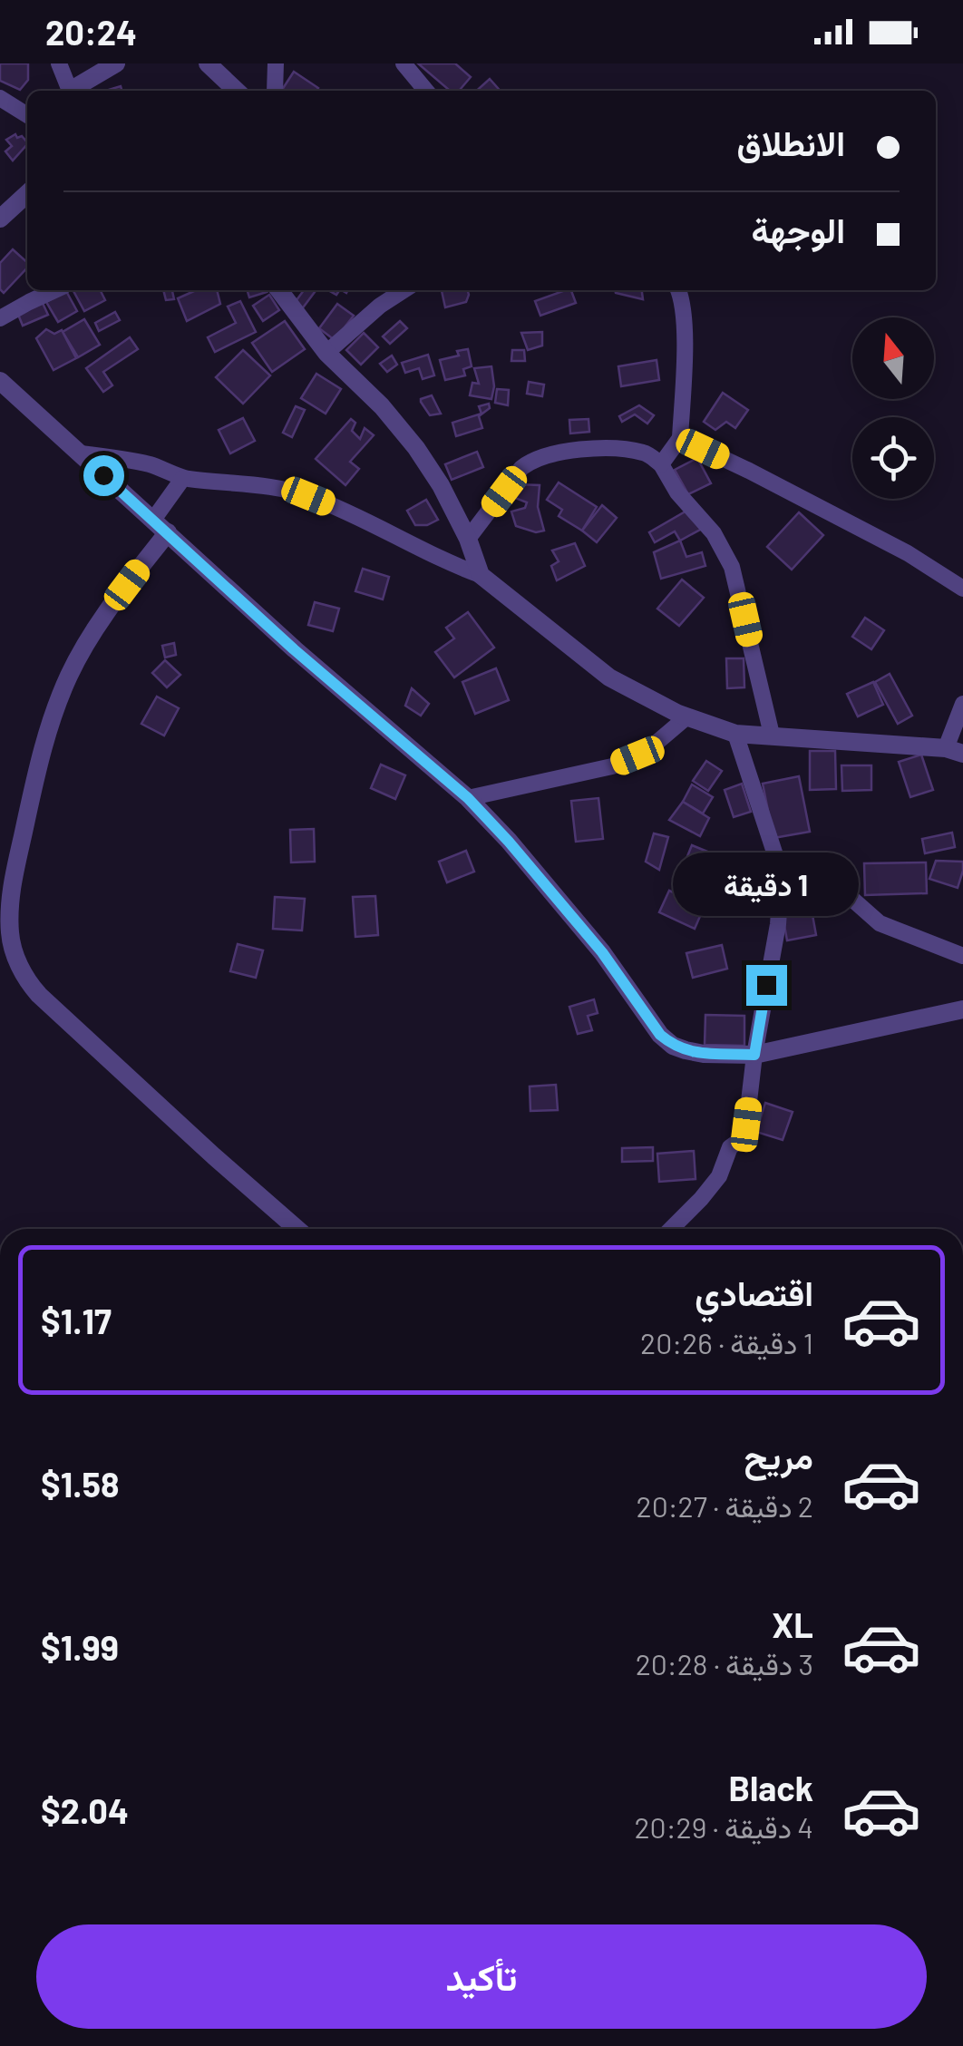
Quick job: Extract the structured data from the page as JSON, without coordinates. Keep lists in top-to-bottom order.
{
  "north": "top",
  "page": {
    "status": "20:24",
    "banner": ["الانطلاق", "الوجهة"],
    "bubble": "1 دقيقة",
    "list": [
      {
        "name": "اقتصادي",
        "note": "1 دقيقة · 20:26",
        "value": "$1.17"
      },
      {
        "name": "مريح",
        "note": "2 دقيقة · 20:27",
        "value": "$1.58"
      },
      {
        "name": "XL",
        "note": "3 دقيقة · 20:28",
        "value": "$1.99"
      },
      {
        "name": "Black",
        "note": "4 دقيقة · 20:29",
        "value": "$2.04"
      }
    ],
    "buttons": "تأكيد"
  }
}
